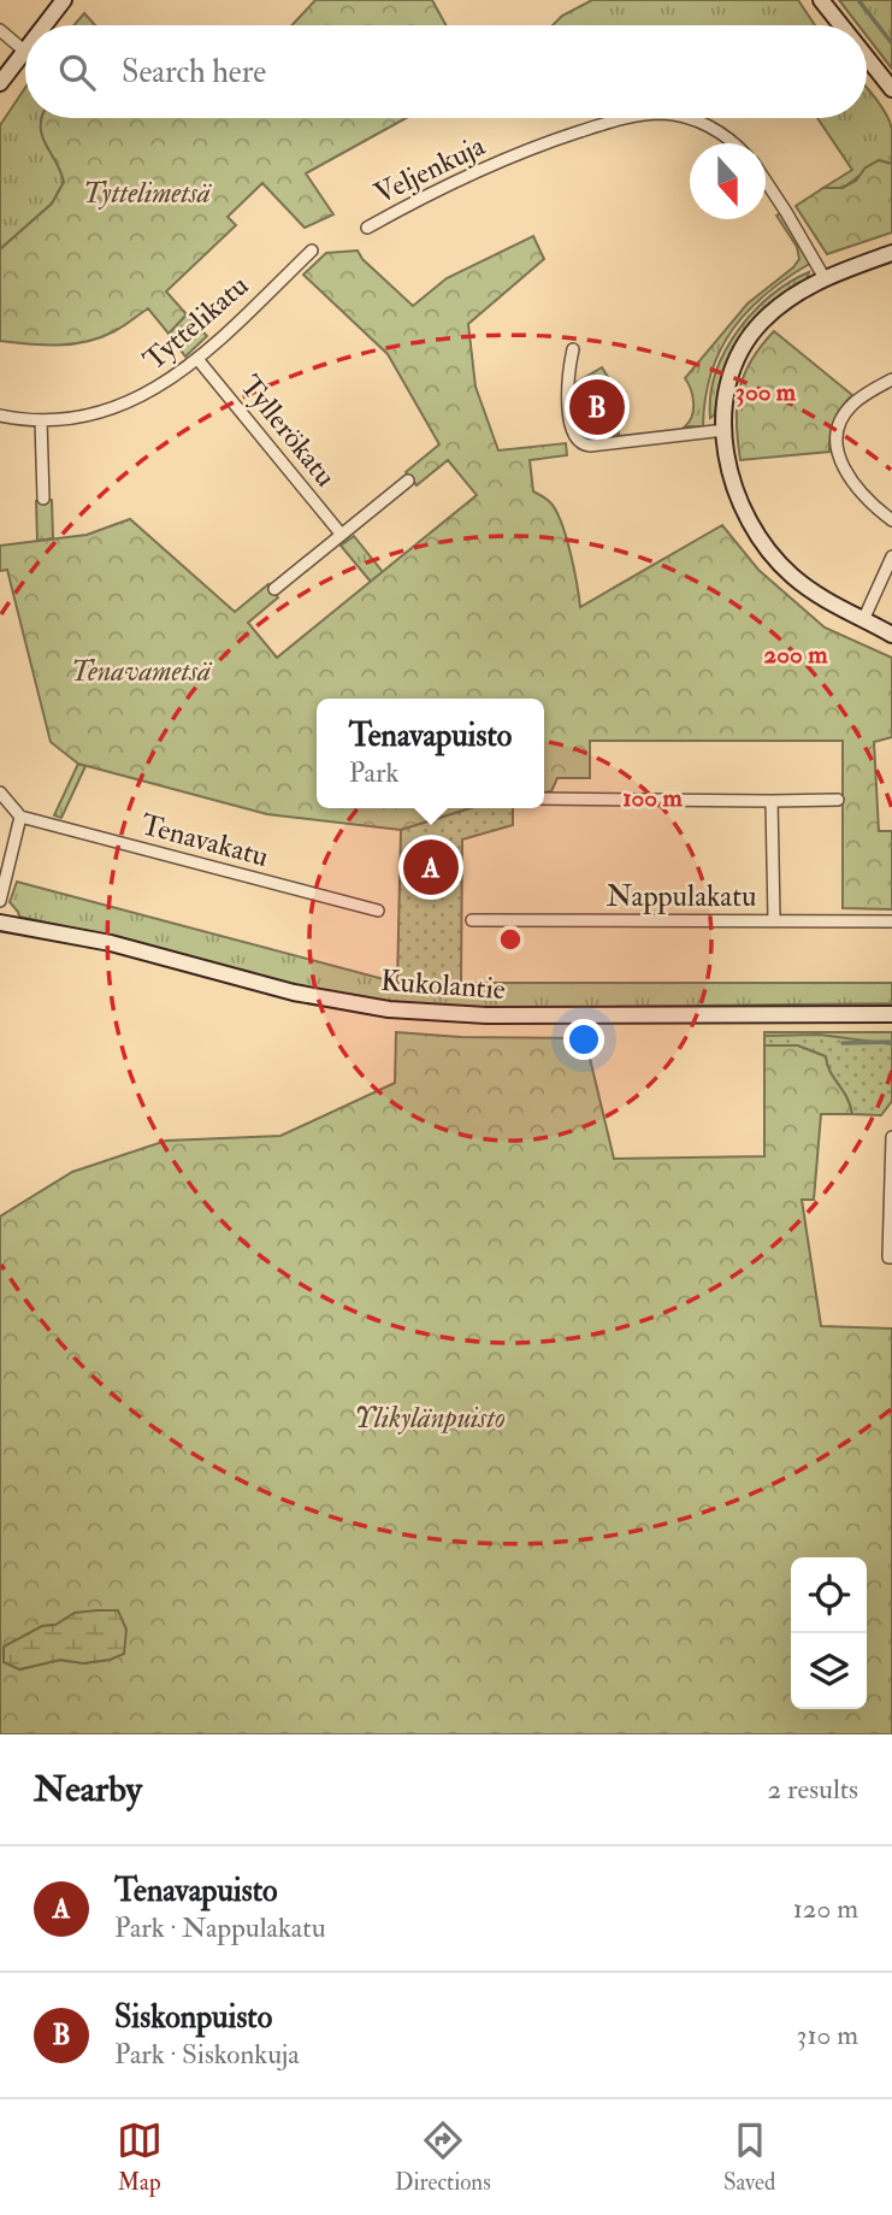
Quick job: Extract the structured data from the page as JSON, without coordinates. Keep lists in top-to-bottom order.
{
  "streets": {
    "street": [
      "Veljenkuja",
      "Tyttelikatu",
      "Tyllerökatu",
      "Tenavakatu",
      "Nappulakatu",
      "Kukolantie"
    ]
  },
  "crossings": [
    ["Tyttelikatu", "Tyllerökatu"]
  ],
  "parks": ["Tyttelimetsä", "Tenavametsä", "Ylikylänpuisto"],
  "north": "bottom",
  "page": {
    "search": "Search here",
    "pins": ["B", "A"],
    "popup": ["Tenavapuisto", "Park"],
    "heading": ["Nearby", "2 results"],
    "list": [
      {
        "mark": "A",
        "name": "Tenavapuisto",
        "note": "Park · Nappulakatu",
        "value": "120 m"
      },
      {
        "mark": "B",
        "name": "Siskonpuisto",
        "note": "Park · Siskonkuja",
        "value": "310 m"
      }
    ],
    "nav": ["Map", "Directions", "Saved"]
  },
  "rings": ["300 m", "200 m", "100 m"]
}
